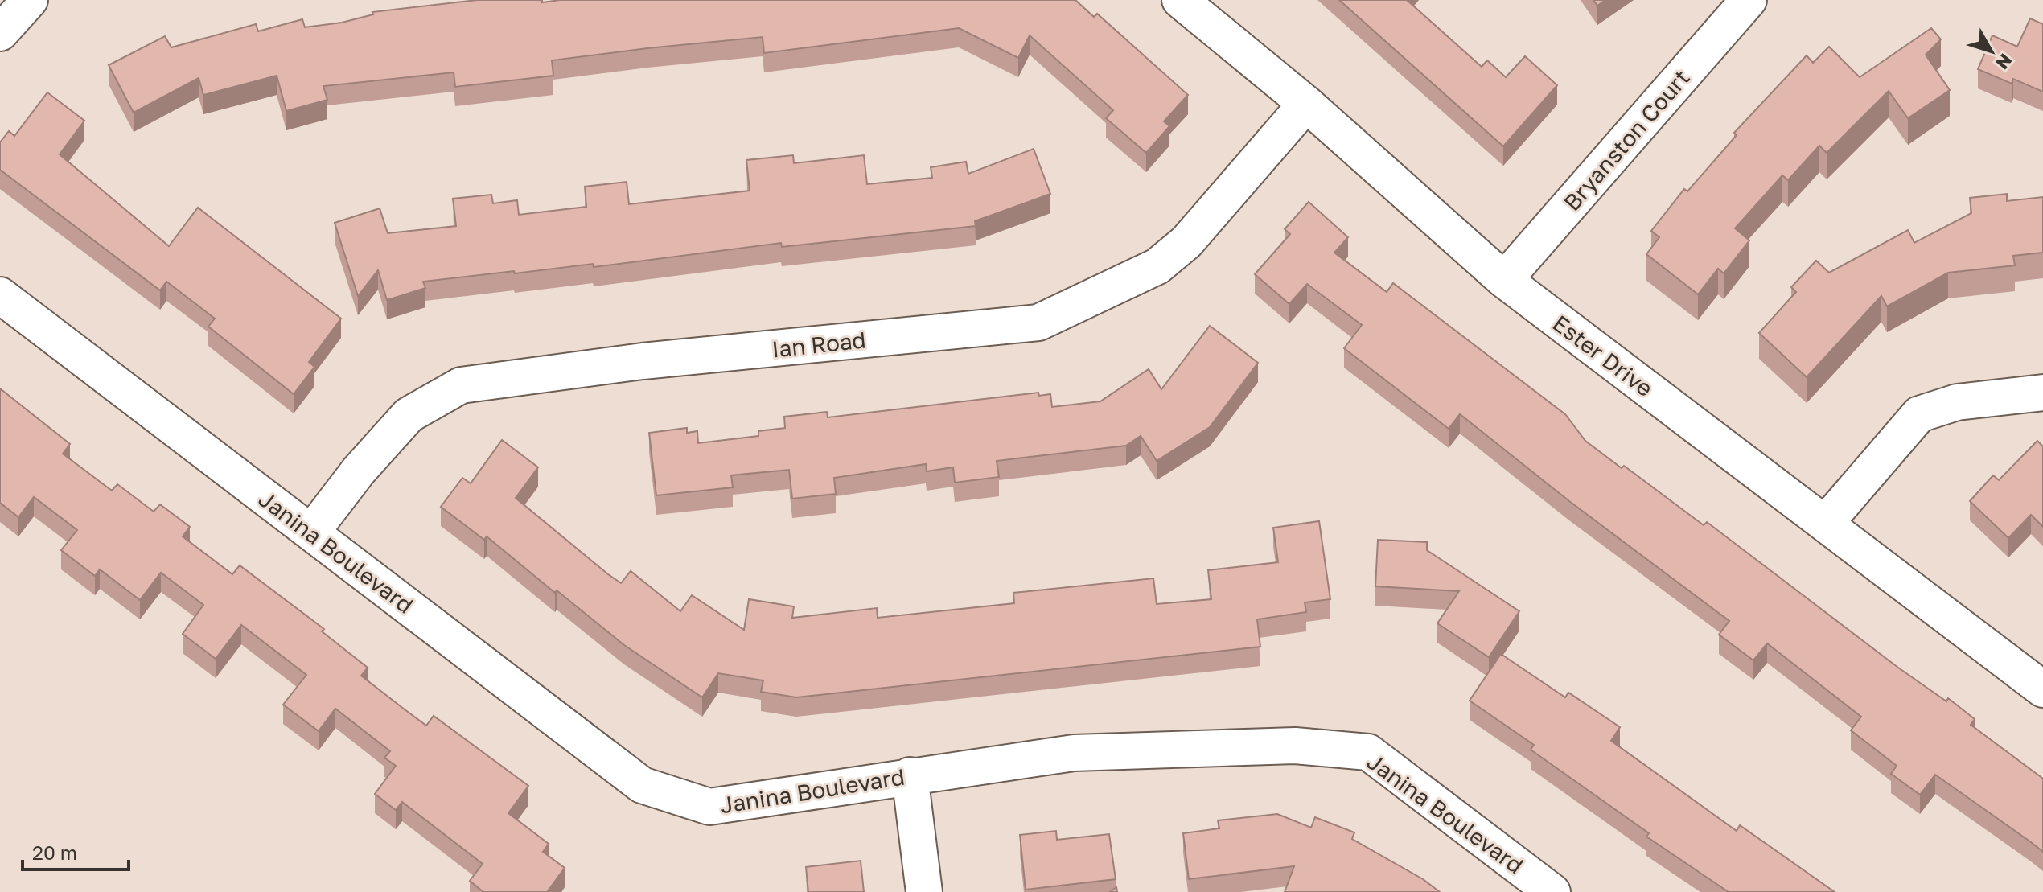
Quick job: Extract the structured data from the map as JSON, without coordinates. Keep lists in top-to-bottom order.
{
  "streets": {
    "street": [
      "Bryanston Court",
      "Ian Road",
      "Ester Drive",
      "Janina Boulevard"
    ]
  },
  "crossings": [
    ["Bryanston Court", "Ester Drive"],
    ["Ian Road", "Ester Drive"],
    ["Ian Road", "Janina Boulevard"]
  ],
  "scale_bar": "20 m",
  "north": "bottom right"
}
